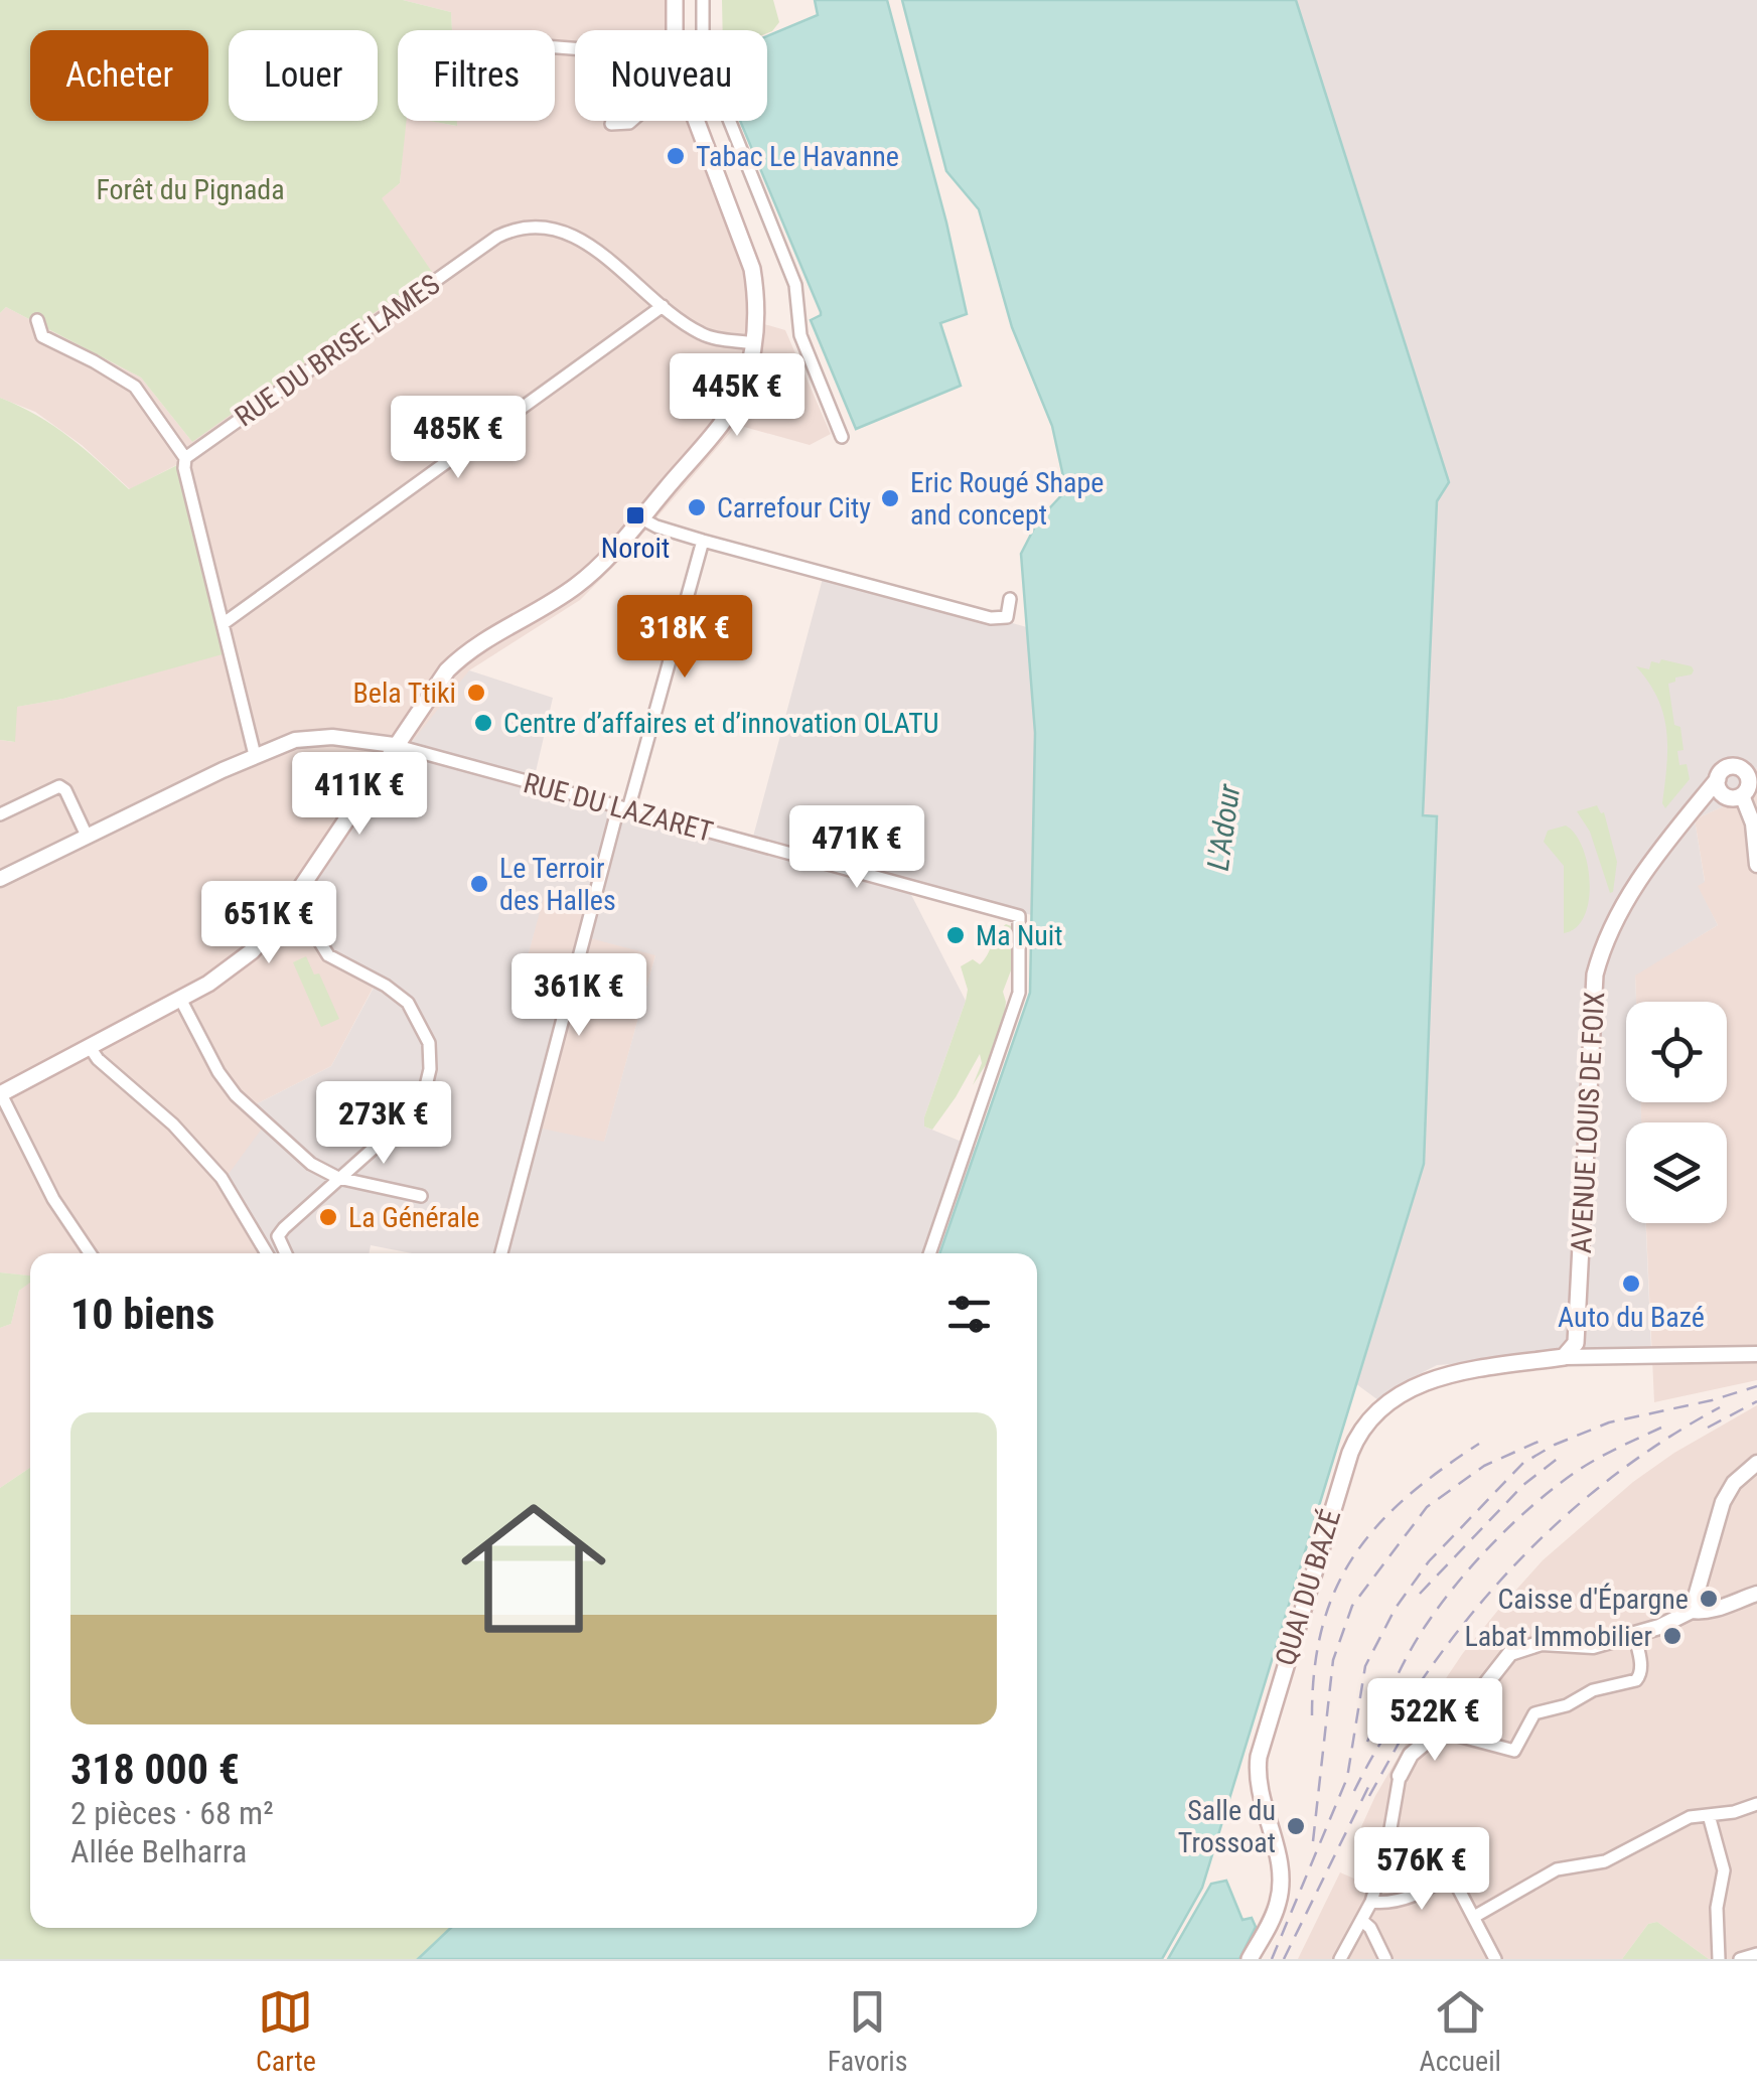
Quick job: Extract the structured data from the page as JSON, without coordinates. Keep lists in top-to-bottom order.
{
  "streets": {
    "main road": ["AVENUE LOUIS DE FOIX", "QUAI DU BAZÉ"],
    "street": ["RUE DU BRISE LAMES", "RUE DU LAZARET"]
  },
  "crossings": [
    ["AVENUE LOUIS DE FOIX", "QUAI DU BAZÉ"]
  ],
  "water": ["L'Adour"],
  "parks": ["Forêt du Pignada"],
  "places": {
    "other": [
      "Tabac Le Havanne",
      "Eric Rougé Shape and concept",
      "Carrefour City",
      "Bela Ttiki",
      "Centre d’affaires et d’innovation OLATU",
      "Le Terroir des Halles",
      "Ma Nuit",
      "La Générale",
      "Auto du Bazé",
      "Caisse d'Épargne",
      "Labat Immobilier",
      "Salle du Trossoat"
    ],
    "transit": ["Noroit"]
  },
  "page": {
    "chip": [
      "Acheter",
      "Louer",
      "Filtres",
      "Nouveau"
    ],
    "price": [
      "445K €",
      "485K €",
      "318K €",
      "411K €",
      "471K €",
      "651K €",
      "361K €",
      "273K €",
      "522K €",
      "576K €"
    ],
    "heading": "10 biens",
    "list": [
      {
        "name": "318 000 €",
        "note": "2 pièces · 68 m² · Allée Belharra"
      }
    ],
    "tabs": ["Carte", "Favoris", "Accueil"]
  }
}
